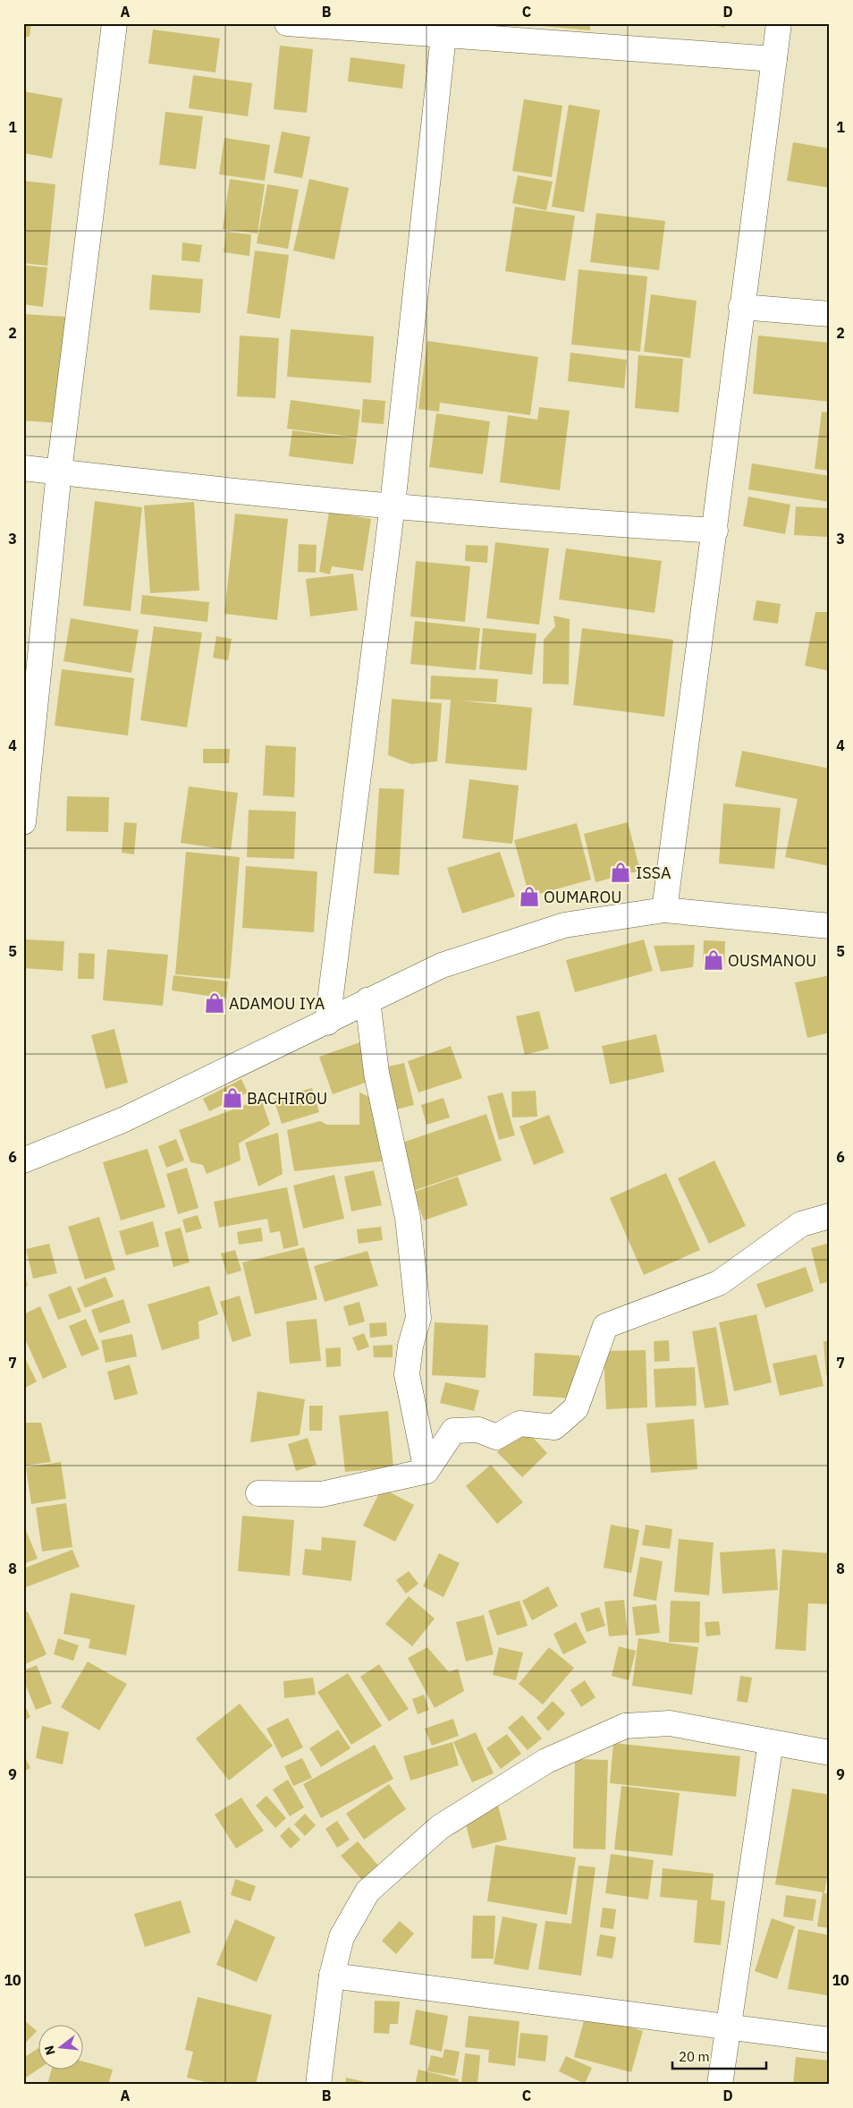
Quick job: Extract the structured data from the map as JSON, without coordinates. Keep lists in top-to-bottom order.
{
  "places": {
    "shop": [
      "ISSA",
      "OUMAROU",
      "OUSMANOU",
      "ADAMOU IYA",
      "BACHIROU"
    ]
  },
  "scale_bar": "20 m",
  "north": "left",
  "grid": {
    "columns": [
      "A",
      "B",
      "C",
      "D"
    ],
    "rows": [
      "1",
      "2",
      "3",
      "4",
      "5",
      "6",
      "7",
      "8",
      "9",
      "10"
    ]
  }
}
